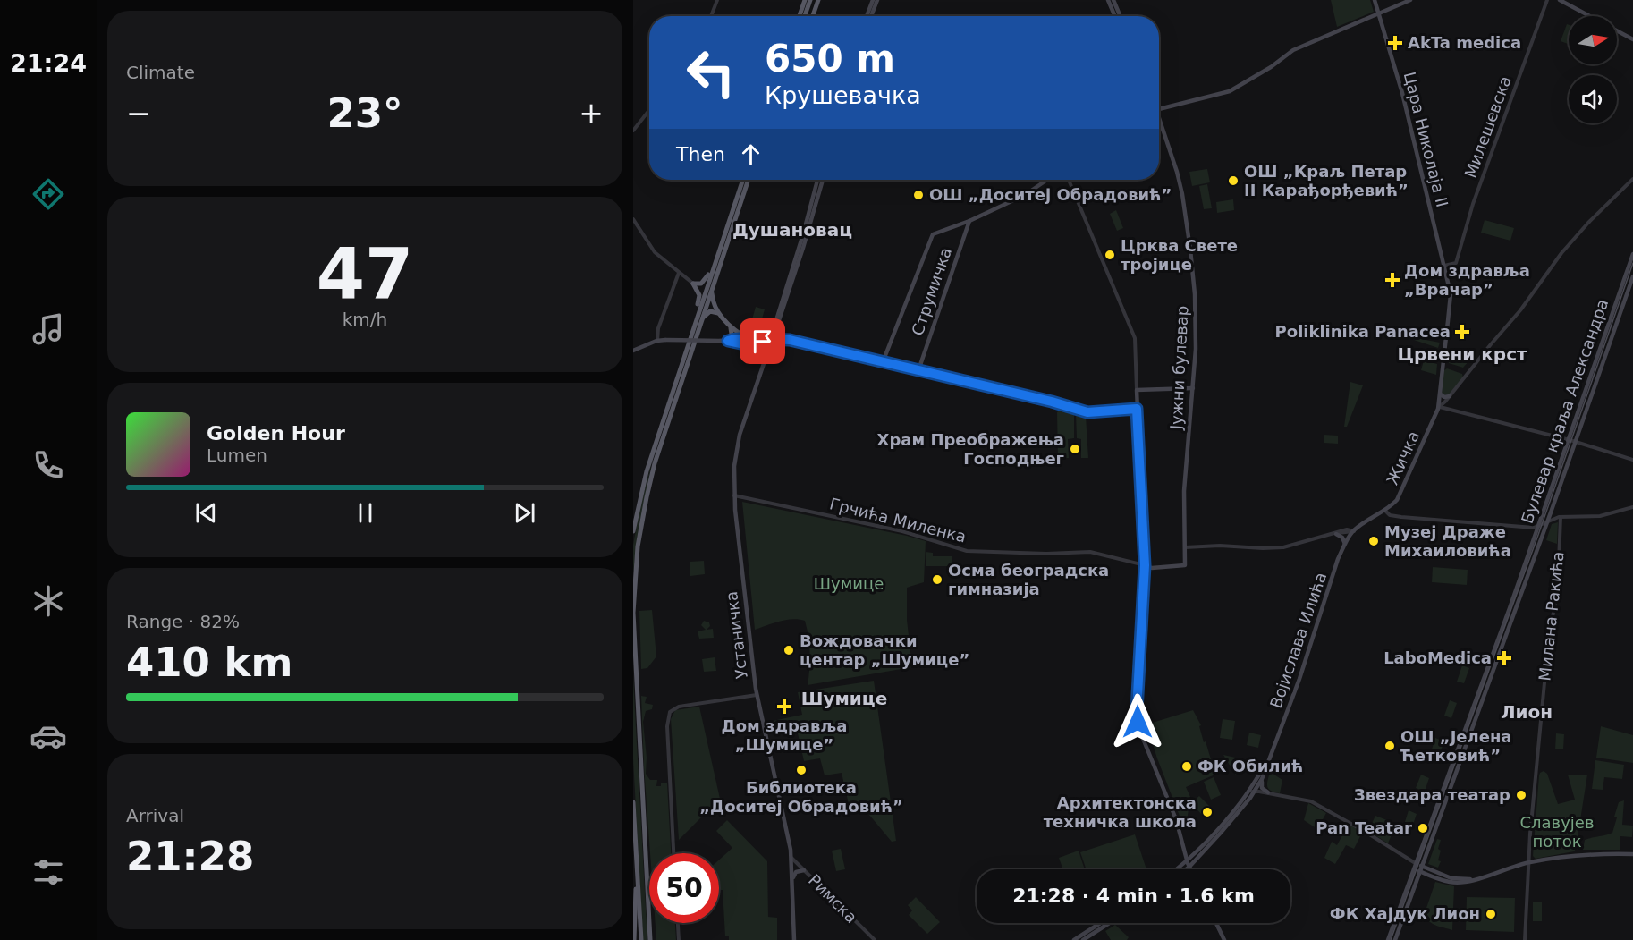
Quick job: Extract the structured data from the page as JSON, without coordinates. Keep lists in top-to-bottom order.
{
  "streets": {
    "main road": [
      "Цара Николаја II",
      "Струмичка",
      "Јужни булевар",
      "Булевар краља Александра",
      "Жичка",
      "Грчића Миленка",
      "Устаничка",
      "Војислава Илића"
    ],
    "street": ["Милешевска", "Милана Ракића", "Римска"]
  },
  "crossings": [
    ["Милешевска", "Цара Николаја II"],
    ["Јужни булевар", "Грчића Миленка"],
    ["Жичка", "Војислава Илића"],
    ["Грчића Миленка", "Устаничка"],
    ["Устаничка", "Римска"]
  ],
  "districts": [
    "Душановац",
    "Црвени крст",
    "Шумице",
    "Лион"
  ],
  "parks": ["Шумице", "Славујев поток"],
  "places": {
    "health": [
      "AkTa medica",
      "Дом здравља „Врачар”",
      "Poliklinika Panacea",
      "LaboMedica",
      "Дом здравља „Шумице”"
    ],
    "other": [
      "ОШ „Краљ Петар II Карађорђевић”",
      "ОШ „Доситеј Обрадовић”",
      "Црква Свете тројице",
      "Храм Преображења Господњег",
      "Музеј Драже Михаиловића",
      "Осма београдска гимназија",
      "Вождовачки центар „Шумице”",
      "ОШ „Јелена Ћетковић”",
      "ФК Обилић",
      "Библиотека „Доситеј Обрадовић”",
      "Звездара театар",
      "Архитектонска техничка школа",
      "Pan Teatar",
      "ФК Хајдук Лион"
    ]
  },
  "north": "right",
  "page": {
    "tabs": "21:24",
    "tile": [
      "Climate",
      ["47", "km/h"],
      ["Range · 82%", "410 km"],
      ["Arrival", "21:28"]
    ],
    "turn": ["650 m", "Крушевачка"],
    "heat": ["−", "23°", "+"],
    "then": "Then",
    "song": ["Golden Hour", "Lumen"],
    "limit": "50",
    "trip": "21:28 · 4 min · 1.6 km"
  }
}
